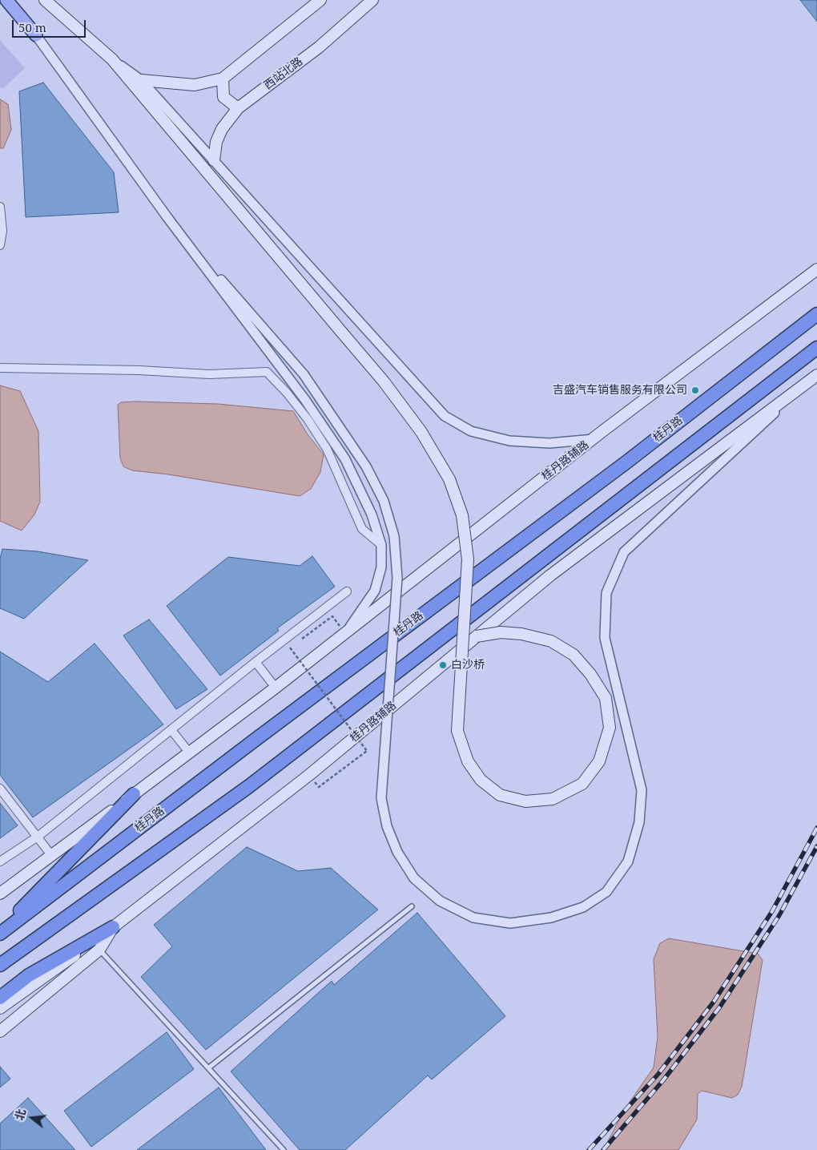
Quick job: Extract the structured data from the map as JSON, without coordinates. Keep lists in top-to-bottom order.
{
  "streets": {
    "highway": ["桂丹路"],
    "main road": ["西站北路", "桂丹路辅路"]
  },
  "places": ["吉盛汽车销售服务有限公司", "白沙桥"],
  "scale_bar": "50 m",
  "north": "left"
}
